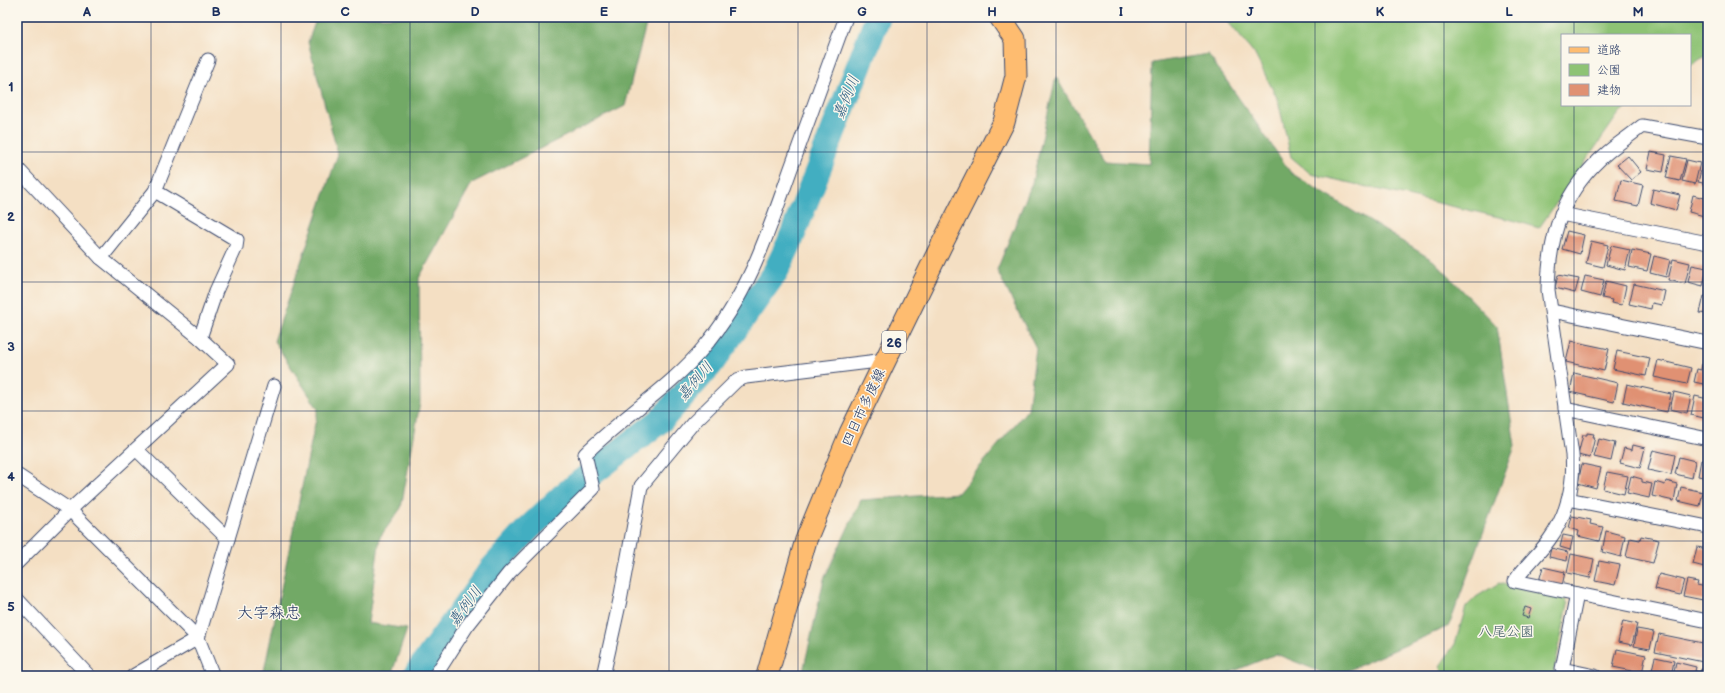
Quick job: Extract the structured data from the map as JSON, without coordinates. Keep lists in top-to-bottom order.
{
  "streets": {
    "main road": ["26", "四日市多度線"]
  },
  "districts": ["大字森忠"],
  "water": ["嘉例川"],
  "parks": ["八尾公園"],
  "legend": ["道路", "公園", "建物"],
  "grid": {
    "columns": [
      "A",
      "B",
      "C",
      "D",
      "E",
      "F",
      "G",
      "H",
      "I",
      "J",
      "K",
      "L",
      "M"
    ],
    "rows": [
      "1",
      "2",
      "3",
      "4",
      "5"
    ]
  }
}
